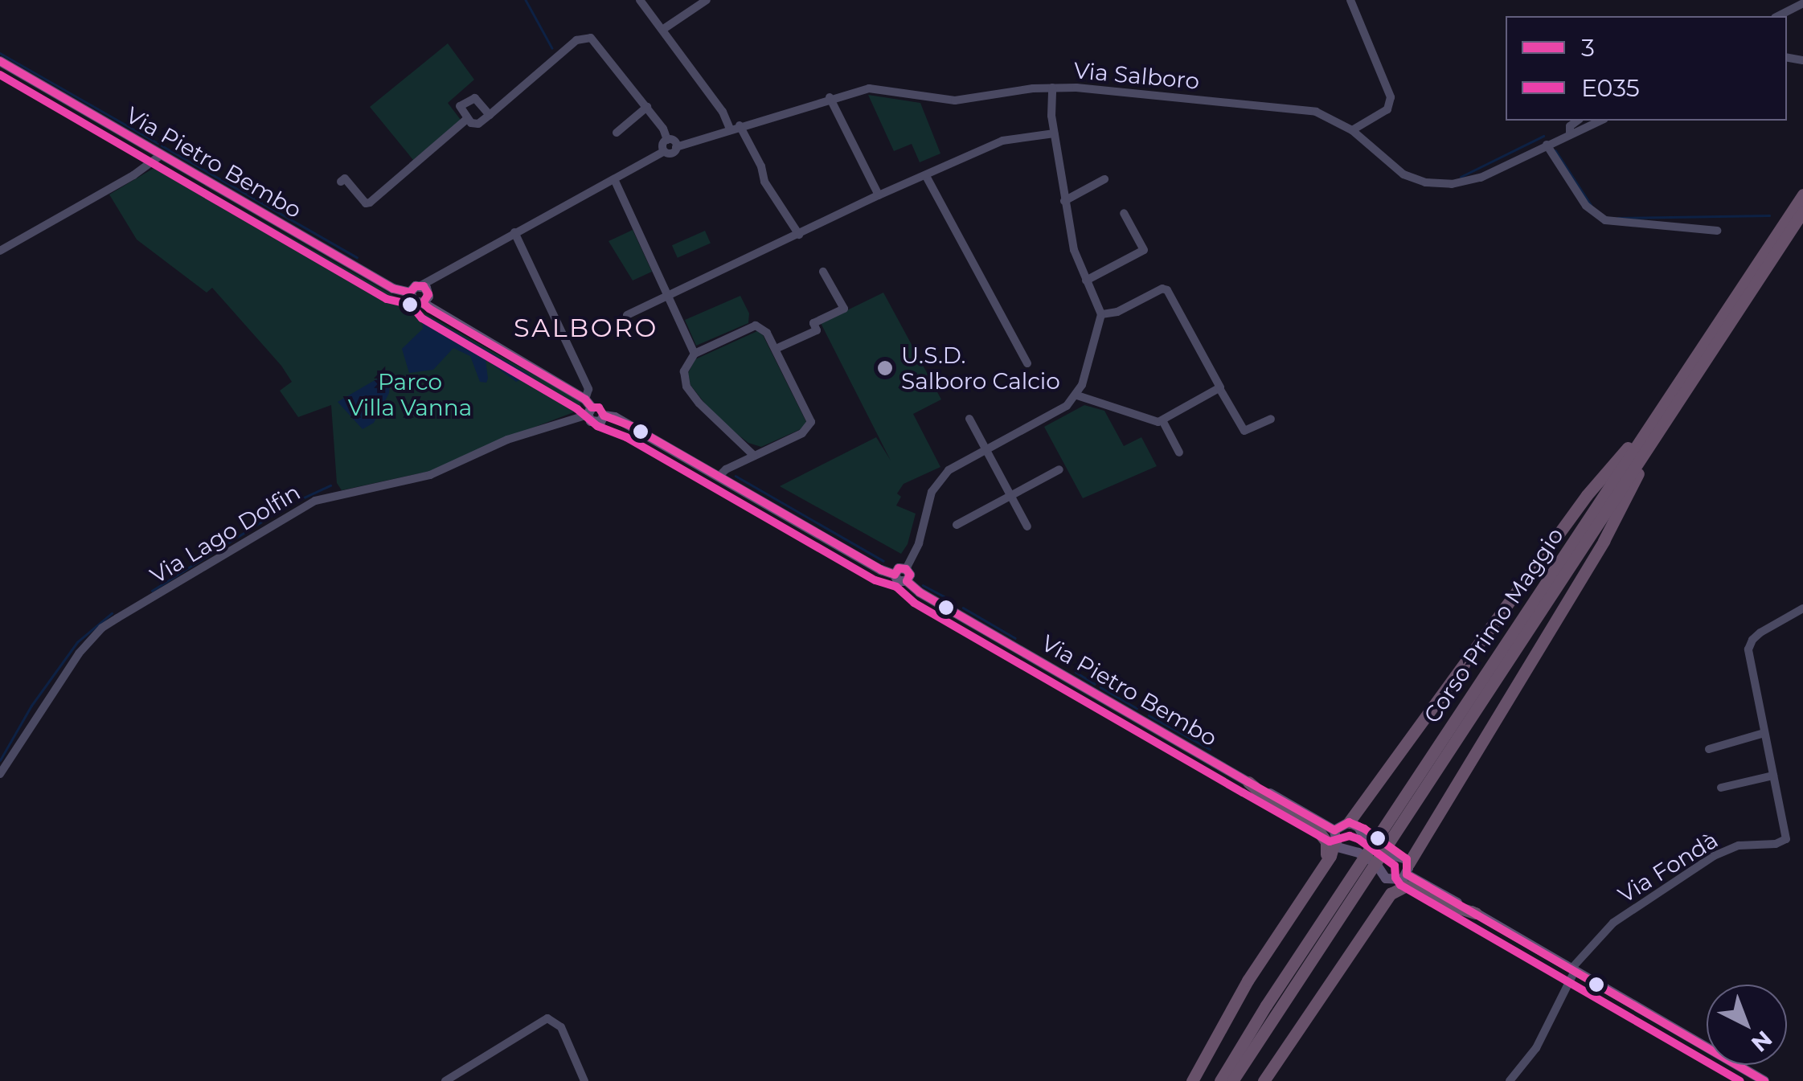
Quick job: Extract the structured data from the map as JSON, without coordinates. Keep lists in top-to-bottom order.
{
  "streets": {
    "highway": ["Corso Primo Maggio"],
    "main road": ["Via Pietro Bembo"],
    "street": ["Via Salboro", "Via Lago Dolfin", "Via Fondà"]
  },
  "crossings": [
    ["Via Salboro", "Via Pietro Bembo"],
    ["Via Pietro Bembo", "Via Lago Dolfin"]
  ],
  "districts": ["SALBORO"],
  "parks": ["Parco Villa Vanna"],
  "places": ["U.S.D. Salboro Calcio"],
  "lines": ["transit line 3", "transit line E035"],
  "legend": ["3", "E035"],
  "north": "bottom right"
}
